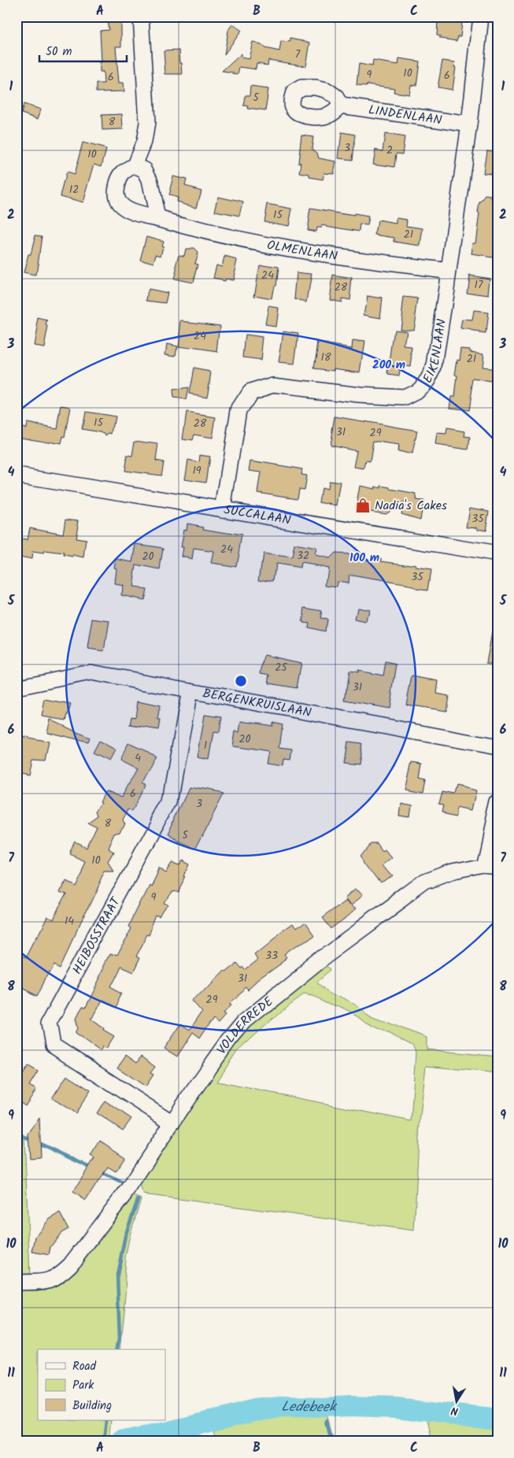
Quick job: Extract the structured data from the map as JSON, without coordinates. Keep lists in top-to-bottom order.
{
  "streets": {
    "street": [
      "LINDENLAAN",
      "OLMENLAAN",
      "EIKENLAAN",
      "SUCCALAAN",
      "BERGENKRUISLAAN",
      "HEIBOSSTRAAT",
      "VOLDERREDE"
    ]
  },
  "crossings": [
    ["LINDENLAAN", "EIKENLAAN"],
    ["OLMENLAAN", "EIKENLAAN"],
    ["EIKENLAAN", "SUCCALAAN"],
    ["BERGENKRUISLAAN", "HEIBOSSTRAAT"],
    ["HEIBOSSTRAAT", "VOLDERREDE"]
  ],
  "water": ["Ledebeek"],
  "places": {
    "shop": ["Nadia's Cakes"]
  },
  "house_numbers": [
    "7",
    "10",
    "9",
    "6",
    "6",
    "5",
    "8",
    "3",
    "2",
    "10",
    "12",
    "15",
    "21",
    "24",
    "17",
    "28",
    "24",
    "18",
    "21",
    "15",
    "28",
    "31",
    "29",
    "19",
    "35",
    "24",
    "32",
    "20",
    "35",
    "25",
    "31",
    "20",
    "1",
    "4",
    "6",
    "3",
    "8",
    "5",
    "10",
    "9",
    "14",
    "33",
    "31",
    "29"
  ],
  "legend": ["Road", "Park", "Building"],
  "scale_bar": "50 m",
  "north": "bottom",
  "grid": {
    "columns": ["A", "B", "C"],
    "rows": [
      "1",
      "2",
      "3",
      "4",
      "5",
      "6",
      "7",
      "8",
      "9",
      "10",
      "11"
    ]
  },
  "rings": ["200 m", "100 m"]
}
